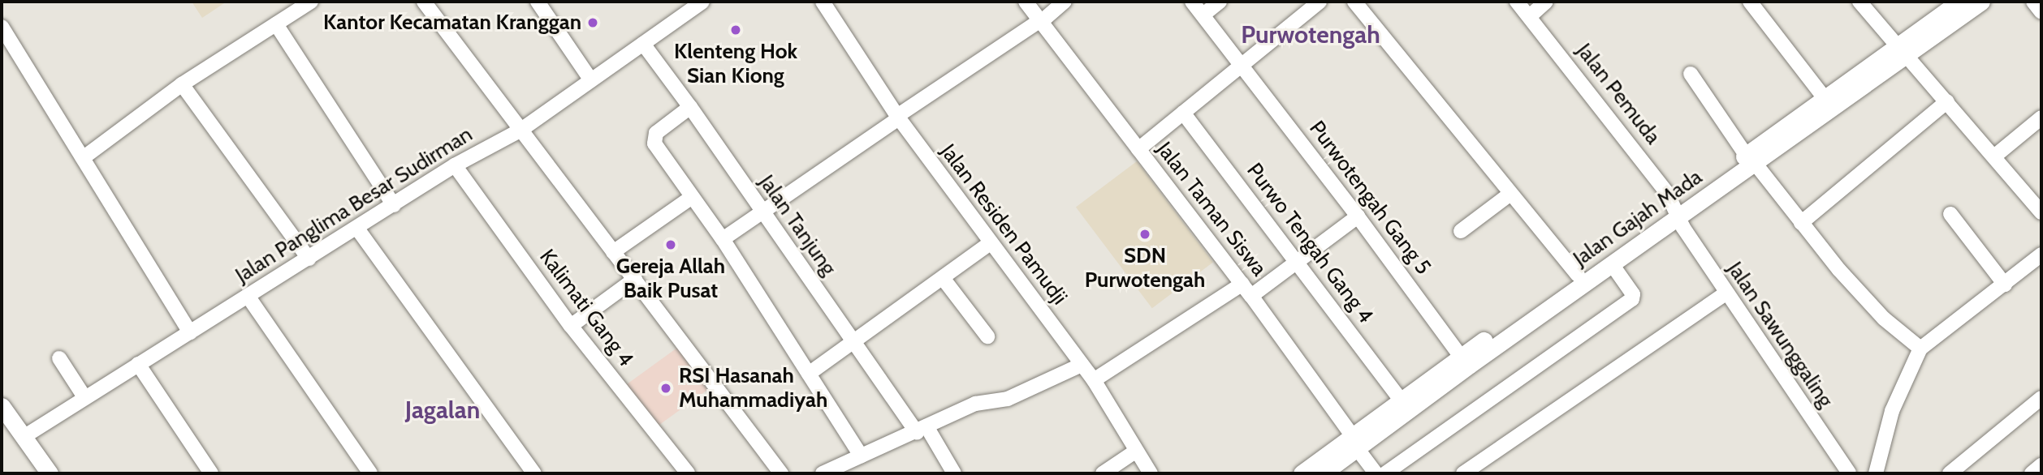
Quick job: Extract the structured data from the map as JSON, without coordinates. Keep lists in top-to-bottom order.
{
  "streets": {
    "main road": ["Jalan Gajah Mada"],
    "street": [
      "Jalan Pemuda",
      "Purwotengah Gang 5",
      "Jalan Panglima Besar Sudirman",
      "Jalan Taman Siswa",
      "Jalan Residen Pamudji",
      "Jalan Tanjung",
      "Purwo Tengah Gang 4",
      "Kalimati Gang 4",
      "Jalan Sawunggaling"
    ]
  },
  "crossings": [
    ["Jalan Pemuda", "Jalan Gajah Mada"],
    ["Jalan Pemuda", "Jalan Sawunggaling"],
    ["Purwotengah Gang 5", "Jalan Gajah Mada"],
    ["Jalan Panglima Besar Sudirman", "Jalan Tanjung"],
    ["Jalan Panglima Besar Sudirman", "Kalimati Gang 4"],
    ["Jalan Taman Siswa", "Jalan Gajah Mada"],
    ["Jalan Gajah Mada", "Purwo Tengah Gang 4"],
    ["Jalan Gajah Mada", "Jalan Sawunggaling"]
  ],
  "districts": ["Purwotengah", "Jagalan"],
  "places": [
    "Kantor Kecamatan Kranggan",
    "Klenteng Hok Sian Kiong",
    "SDN Purwotengah",
    "Gereja Allah Baik Pusat",
    "RSI Hasanah Muhammadiyah"
  ]
}
